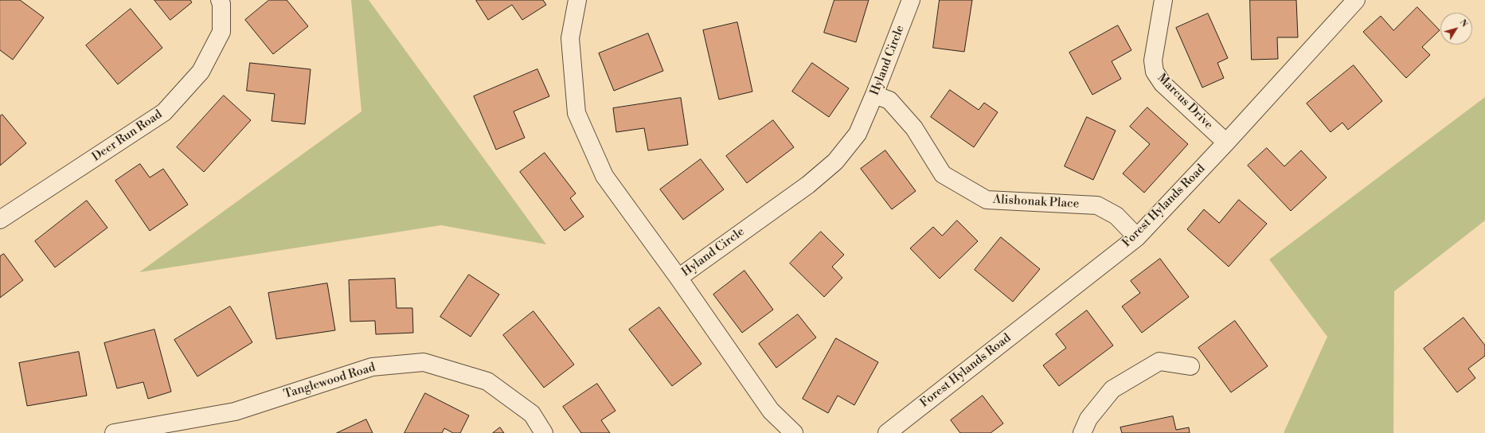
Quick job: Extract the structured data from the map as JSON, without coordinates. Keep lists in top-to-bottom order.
{
  "streets": {
    "street": [
      "Hyland Circle",
      "Marcus Drive",
      "Deer Run Road",
      "Alishonak Place",
      "Forest Hylands Road",
      "Tanglewood Road"
    ]
  },
  "crossings": [
    ["Hyland Circle", "Alishonak Place"],
    ["Marcus Drive", "Forest Hylands Road"],
    ["Alishonak Place", "Forest Hylands Road"]
  ],
  "north": "top right"
}
